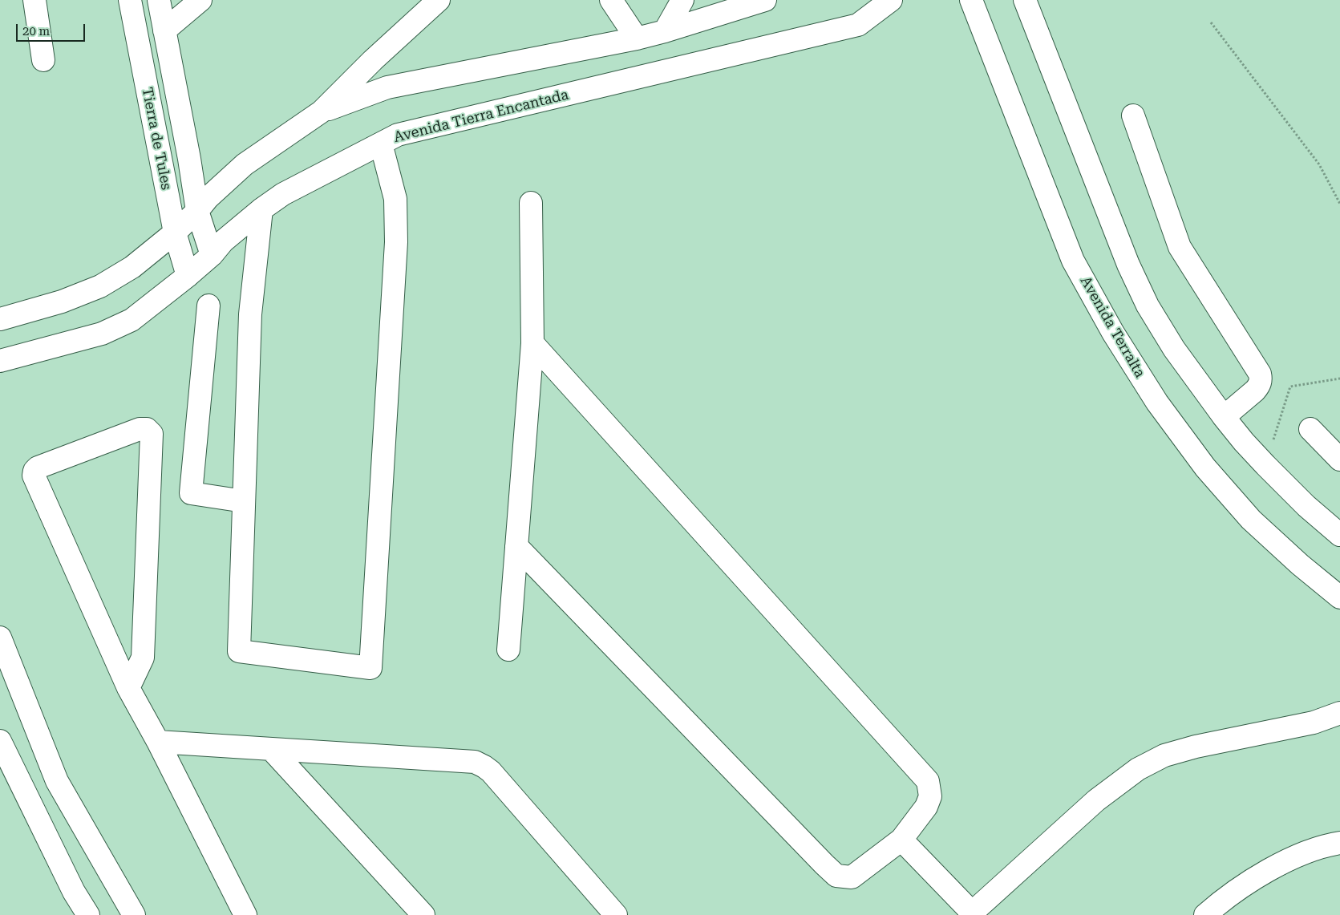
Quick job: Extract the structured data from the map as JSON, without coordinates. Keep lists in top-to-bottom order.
{
  "streets": {
    "street": ["Avenida Tierra Encantada", "Tierra de Tules", "Avenida Terralta"]
  },
  "crossings": [
    ["Avenida Tierra Encantada", "Tierra de Tules"]
  ],
  "scale_bar": "20 m"
}
